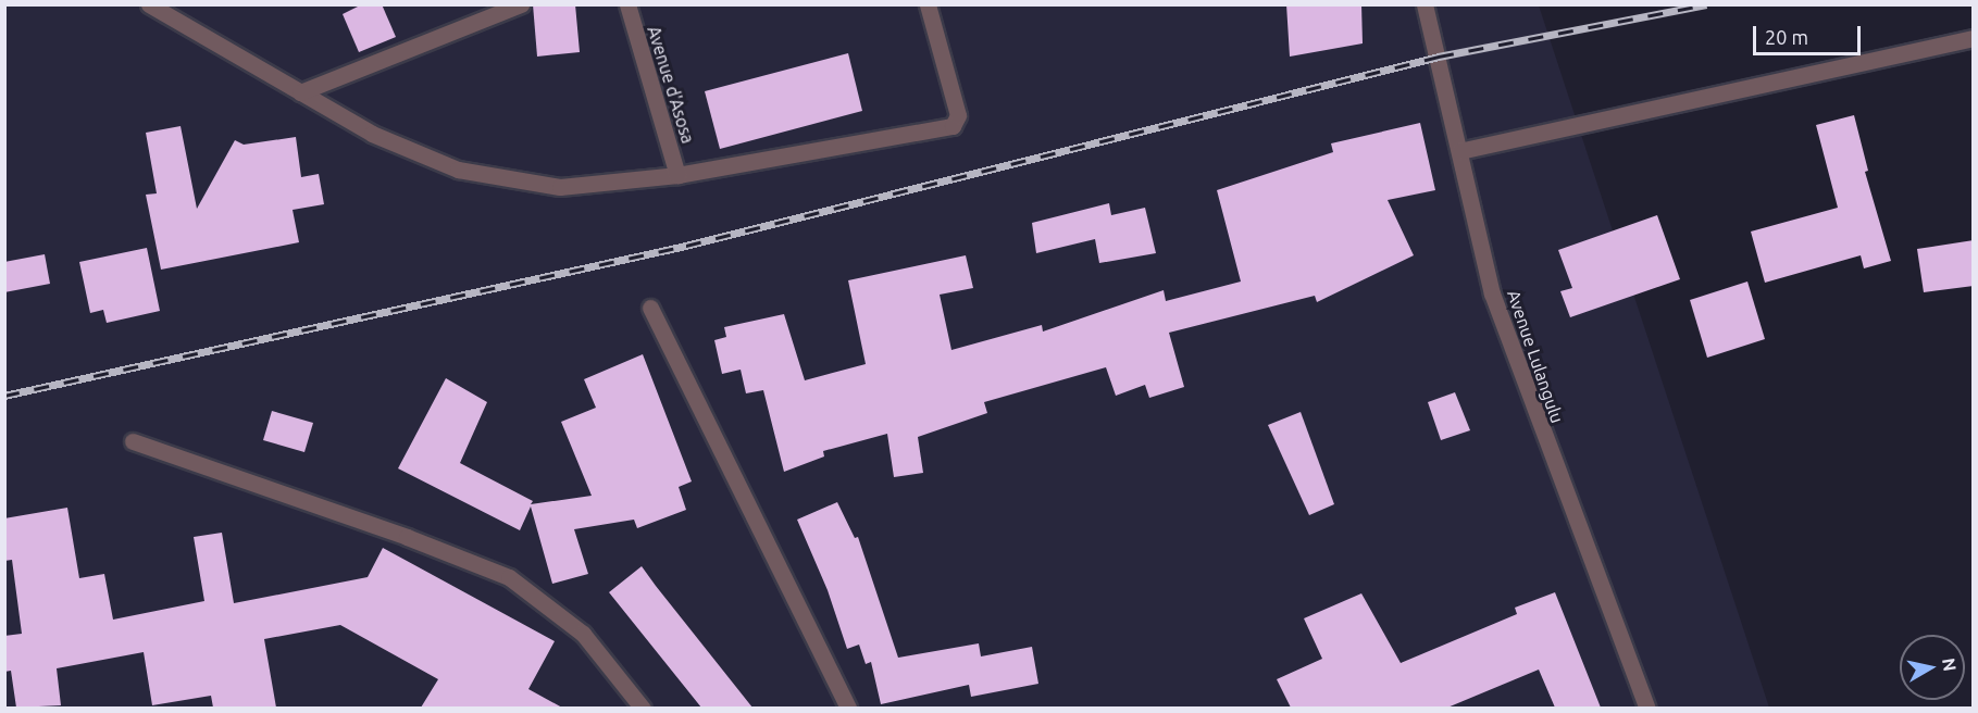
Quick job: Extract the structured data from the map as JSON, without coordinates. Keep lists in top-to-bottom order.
{
  "streets": {
    "street": ["Avenue d'Asosa", "Avenue Lulangulu"]
  },
  "scale_bar": "20 m",
  "north": "right"
}
